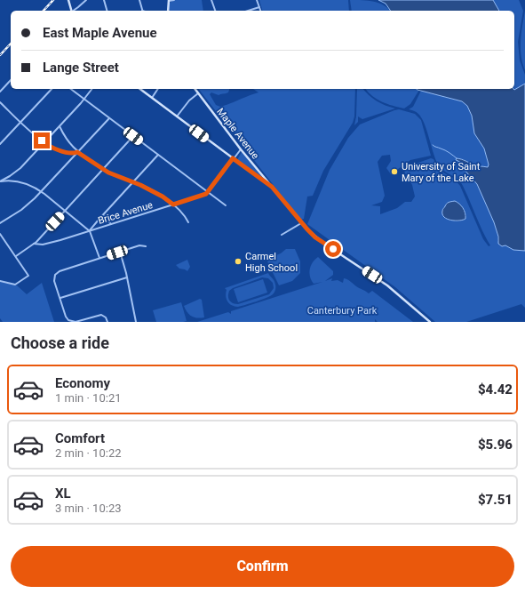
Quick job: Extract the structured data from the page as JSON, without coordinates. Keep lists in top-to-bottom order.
{
  "streets": {
    "main road": ["Maple Avenue"],
    "street": ["Brice Avenue"]
  },
  "parks": ["Canterbury Park"],
  "places": ["University of Saint Mary of the Lake", "Carmel High School"],
  "page": {
    "banner": ["East Maple Avenue", "Lange Street"],
    "heading": "Choose a ride",
    "list": [
      {
        "name": "Economy",
        "note": "1 min · 10:21",
        "value": "$4.42"
      },
      {
        "name": "Comfort",
        "note": "2 min · 10:22",
        "value": "$5.96"
      },
      {
        "name": "XL",
        "note": "3 min · 10:23",
        "value": "$7.51"
      }
    ],
    "buttons": "Confirm"
  }
}
